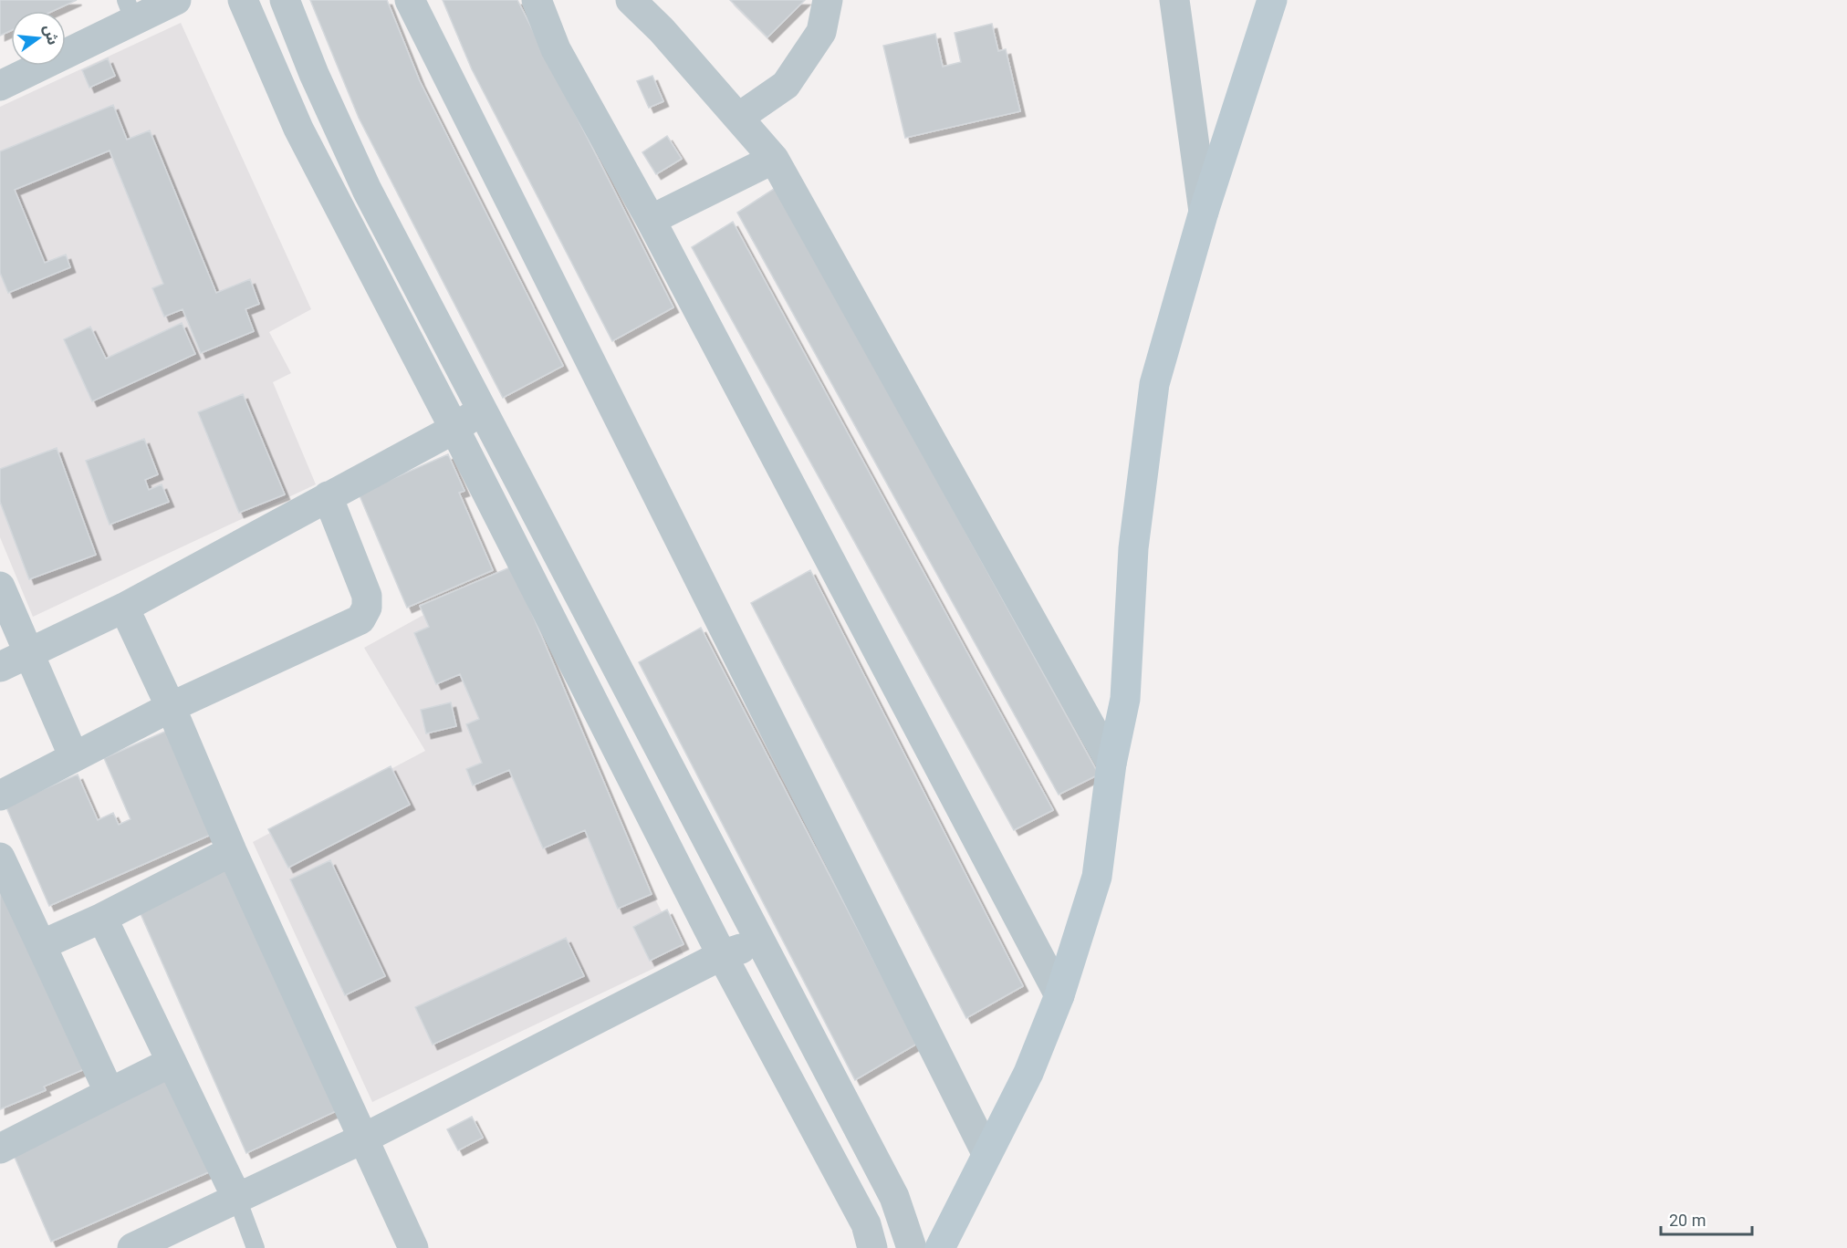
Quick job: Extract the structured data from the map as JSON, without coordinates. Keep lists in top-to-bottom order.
{
  "scale_bar": "20 m",
  "north": "right"
}
